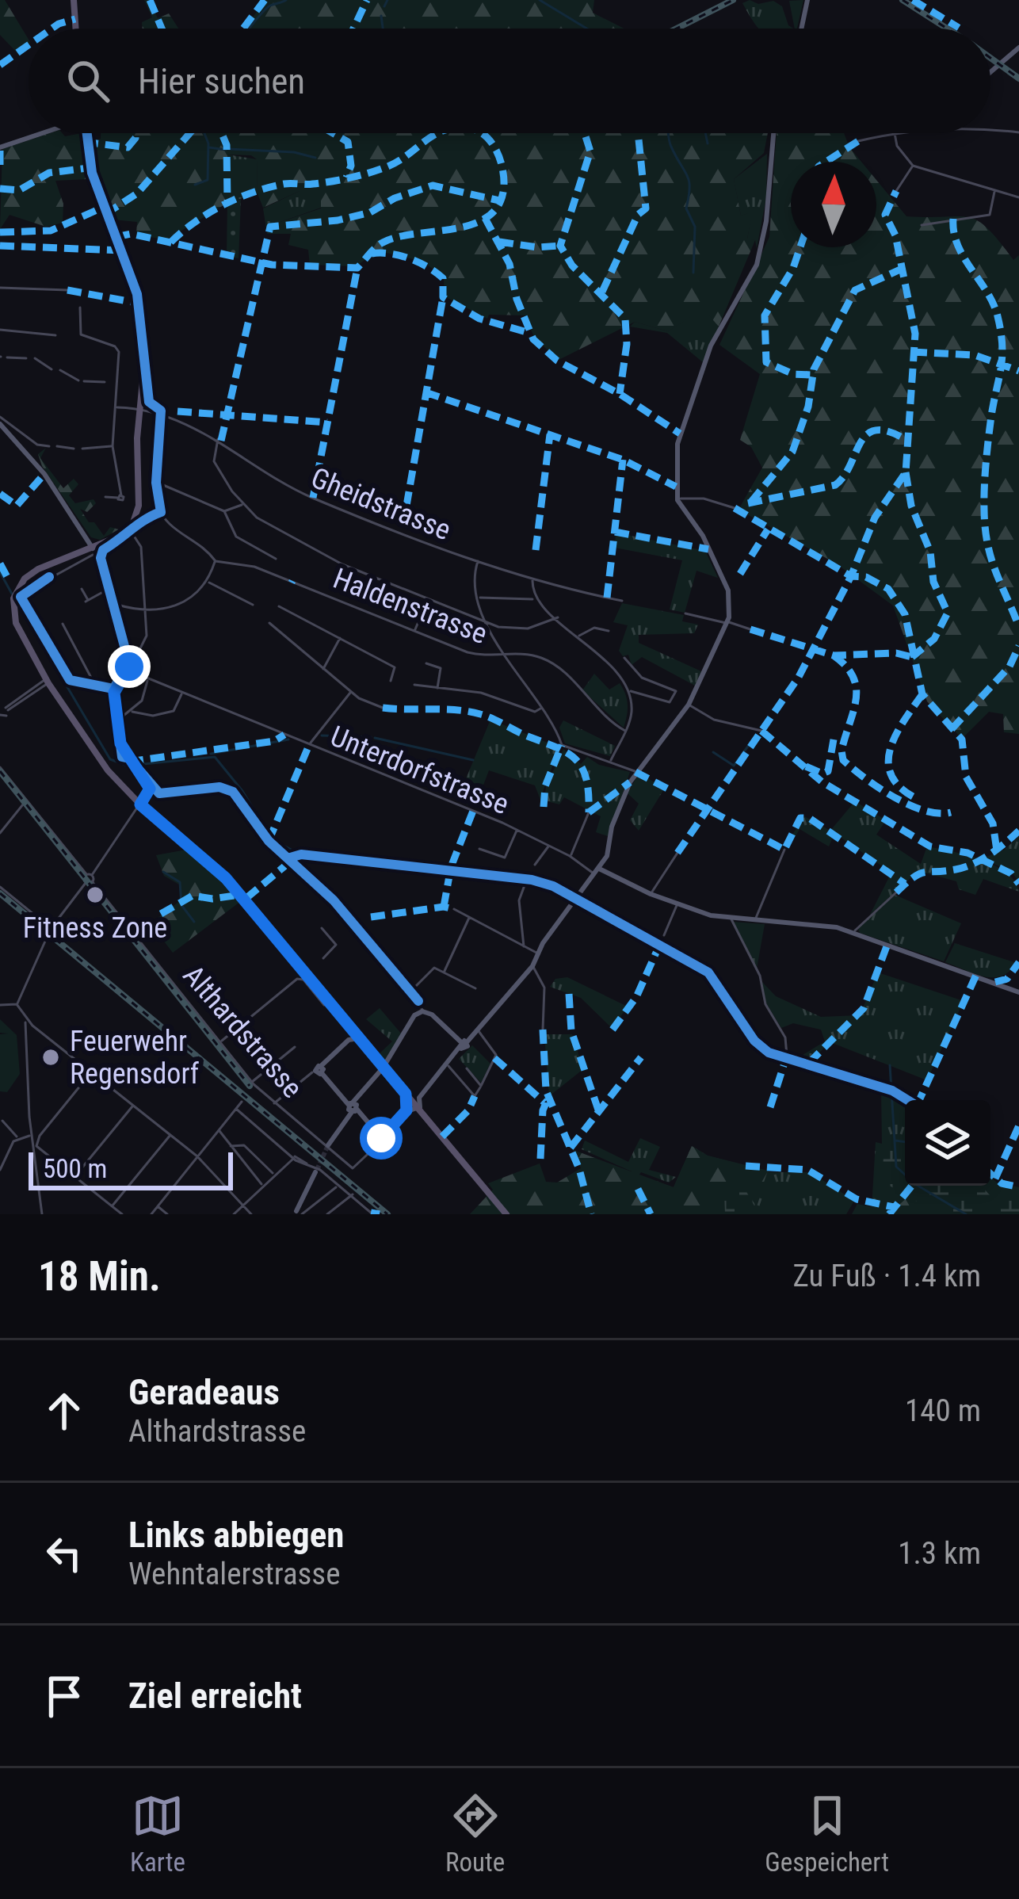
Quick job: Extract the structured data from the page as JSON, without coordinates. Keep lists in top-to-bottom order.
{
  "streets": {
    "street": [
      "Gheidstrasse",
      "Haldenstrasse",
      "Unterdorfstrasse",
      "Althardstrasse"
    ]
  },
  "places": ["Fitness Zone", "Feuerwehr Regensdorf"],
  "scale_bar": "500 m",
  "north": "top",
  "page": {
    "search": "Hier suchen",
    "scale": "500 m",
    "heading": ["18 Min.", "Zu Fuß · 1.4 km"],
    "list": [
      ["Geradeaus", "Althardstrasse", "140 m"],
      ["Links abbiegen", "Wehntalerstrasse", "1.3 km"],
      "Ziel erreicht"
    ],
    "nav": ["Karte", "Route", "Gespeichert"]
  }
}
